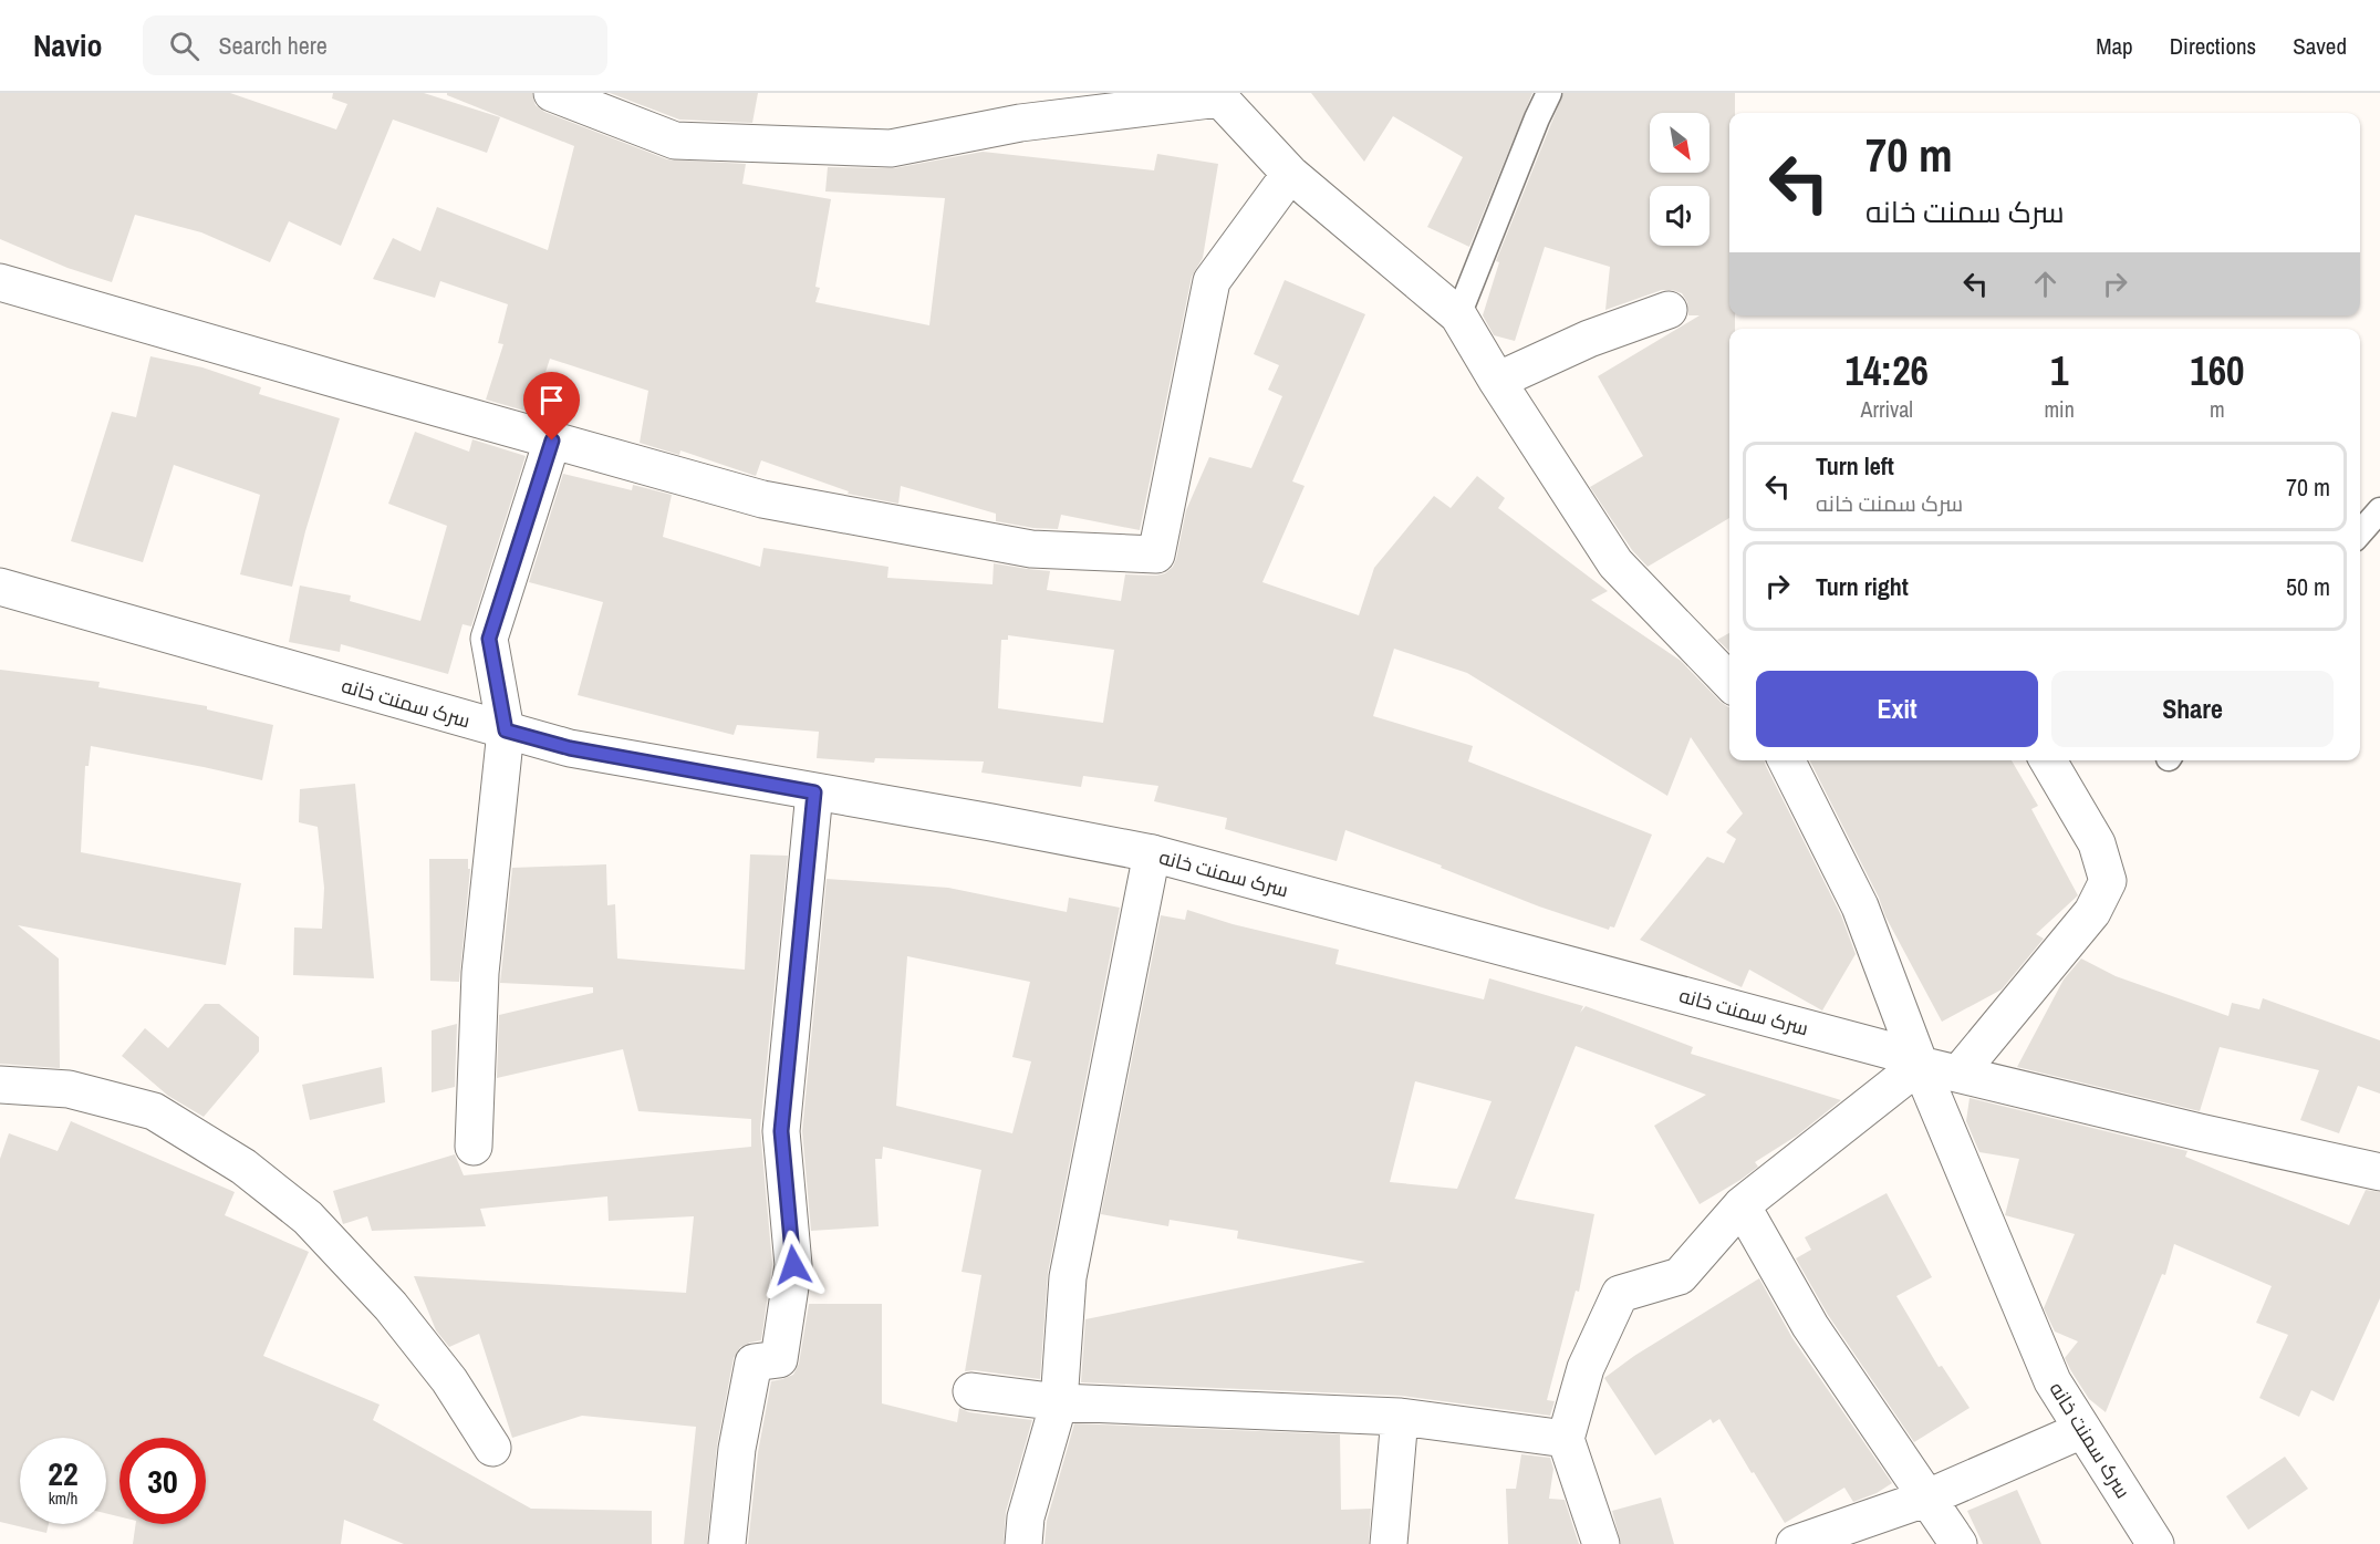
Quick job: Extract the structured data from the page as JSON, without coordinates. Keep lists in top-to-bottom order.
{
  "streets": {
    "street": ["سرک سمنت خانه"]
  },
  "north": "bottom right",
  "page": {
    "header": "Navio",
    "search": "Search here",
    "nav": ["Map", "Directions", "Saved"],
    "turn": ["70 m", "سرک سمنت خانه"],
    "eta": [
      "14:26",
      "Arrival",
      "1",
      "min",
      "160",
      "m"
    ],
    "list": [
      {
        "name": "Turn left",
        "note": "سرک سمنت خانه",
        "value": "70 m"
      },
      {
        "name": "Turn right",
        "value": "50 m"
      }
    ],
    "buttons": ["Exit", "Share"],
    "speed": "22 km/h",
    "limit": "30"
  }
}
